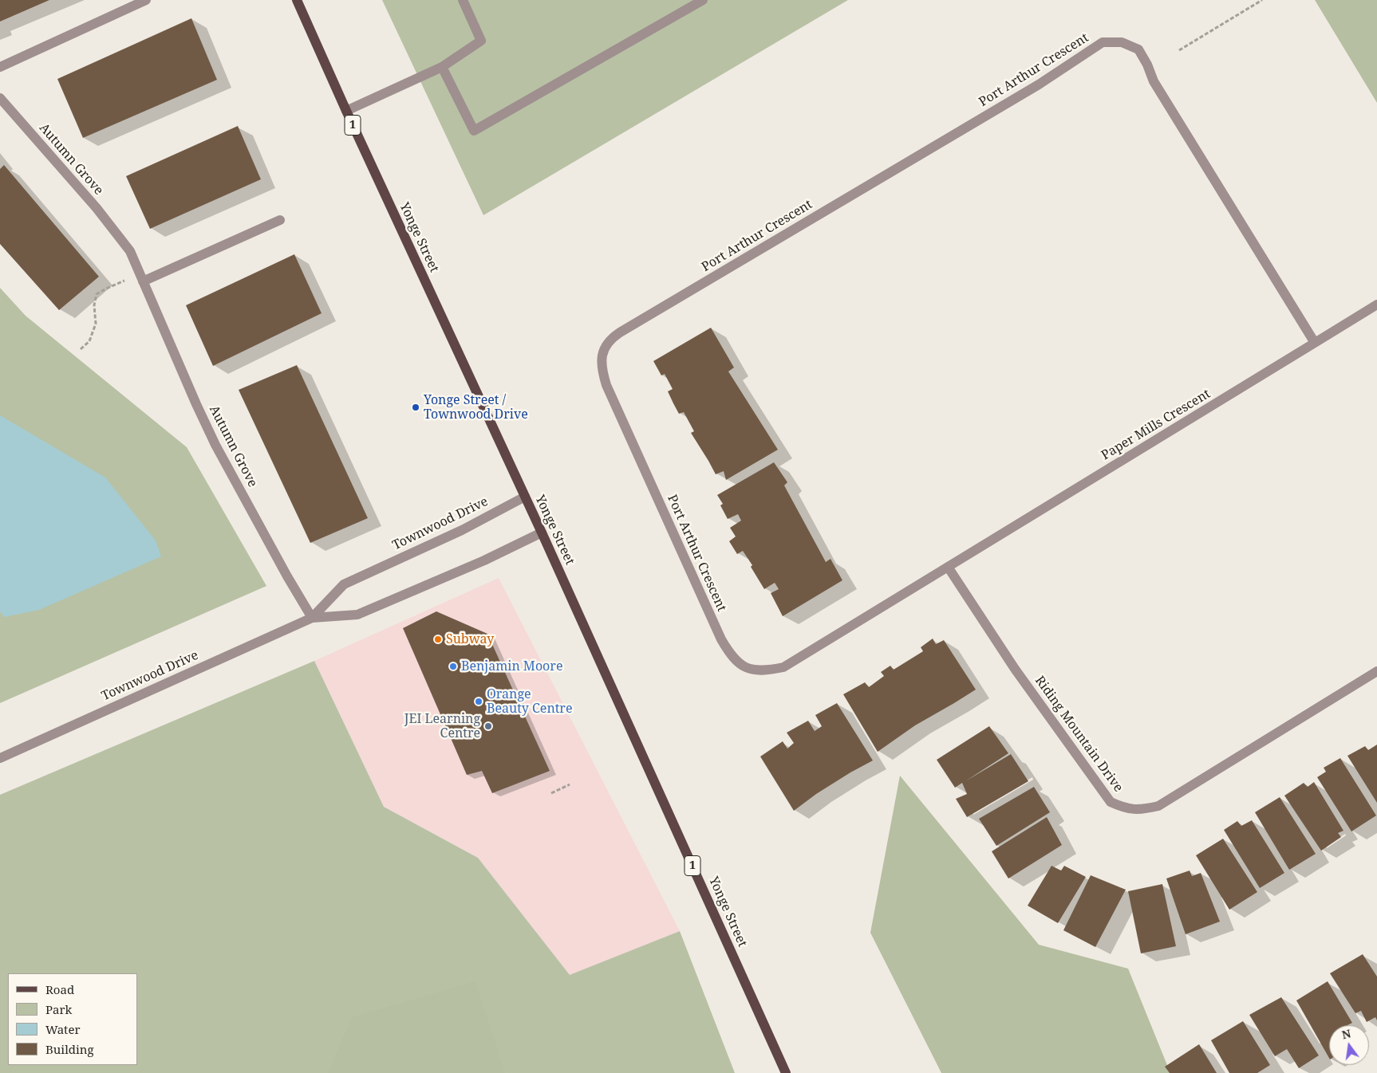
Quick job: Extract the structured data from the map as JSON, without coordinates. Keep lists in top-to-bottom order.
{
  "streets": {
    "main road": ["1", "Yonge Street"],
    "street": [
      "Port Arthur Crescent",
      "Autumn Grove",
      "Paper Mills Crescent",
      "Townwood Drive",
      "Riding Mountain Drive"
    ]
  },
  "crossings": [
    ["Port Arthur Crescent", "Paper Mills Crescent"],
    ["Port Arthur Crescent", "Riding Mountain Drive"],
    ["Autumn Grove", "Townwood Drive"],
    ["Yonge Street", "Townwood Drive"],
    ["Paper Mills Crescent", "Riding Mountain Drive"]
  ],
  "places": [
    "Yonge Street / Townwood Drive",
    "Subway",
    "Benjamin Moore",
    "Orange Beauty Centre",
    "JEI Learning Centre"
  ],
  "legend": [
    "Road",
    "Park",
    "Water",
    "Building"
  ],
  "north": "top"
}
